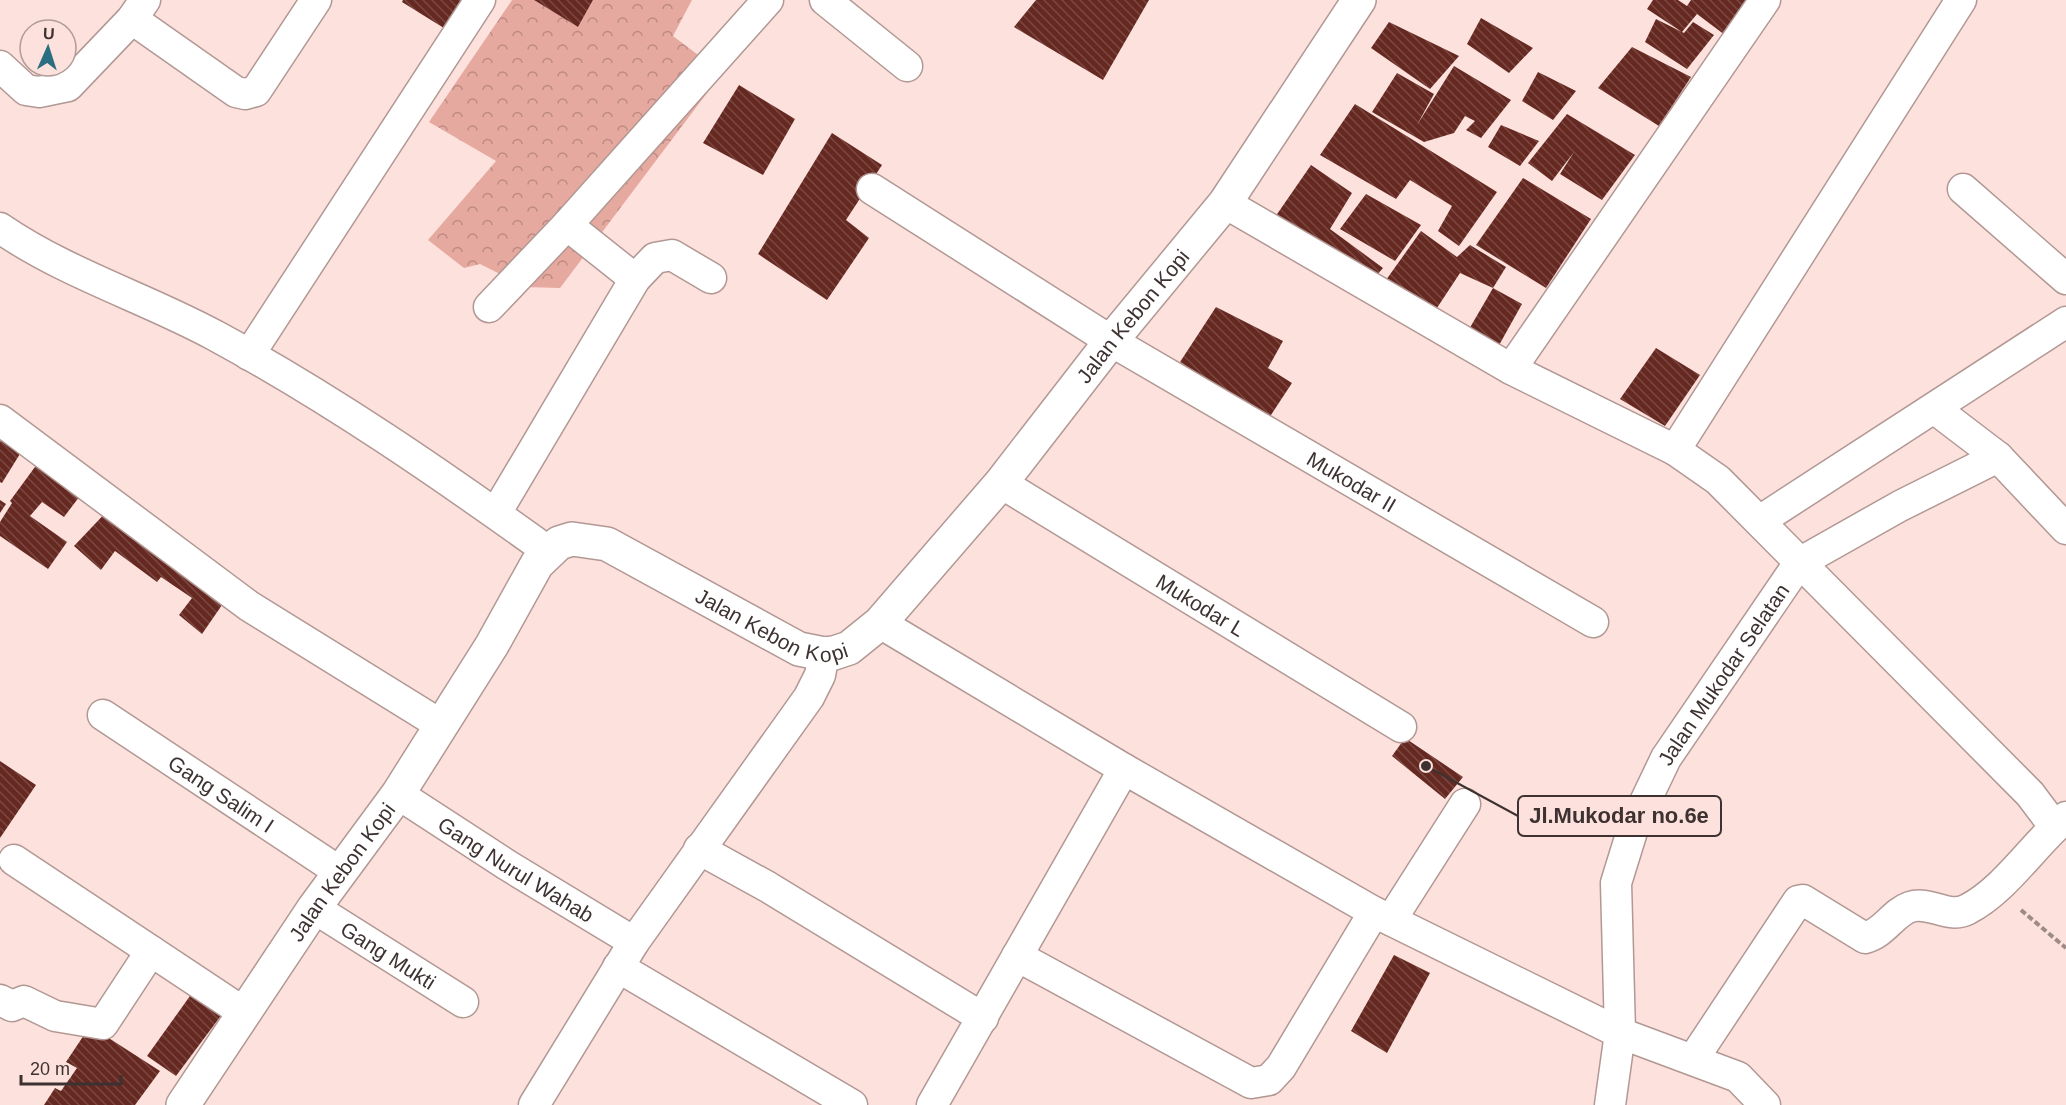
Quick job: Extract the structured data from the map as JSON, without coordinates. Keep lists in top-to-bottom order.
{
  "streets": {
    "main road": ["Jalan Kebon Kopi"],
    "street": [
      "Mukodar II",
      "Mukodar L",
      "Jalan Mukodar Selatan",
      "Gang Salim I",
      "Gang Nurul Wahab",
      "Gang Mukti"
    ]
  },
  "crossings": [
    ["Jalan Kebon Kopi", "Mukodar II"],
    ["Jalan Kebon Kopi", "Mukodar L"],
    ["Jalan Kebon Kopi", "Gang Salim I"],
    ["Jalan Kebon Kopi", "Gang Nurul Wahab"],
    ["Jalan Kebon Kopi", "Gang Mukti"]
  ],
  "places": ["Jl.Mukodar no.6e"],
  "scale_bar": "20 m",
  "north": "top"
}
